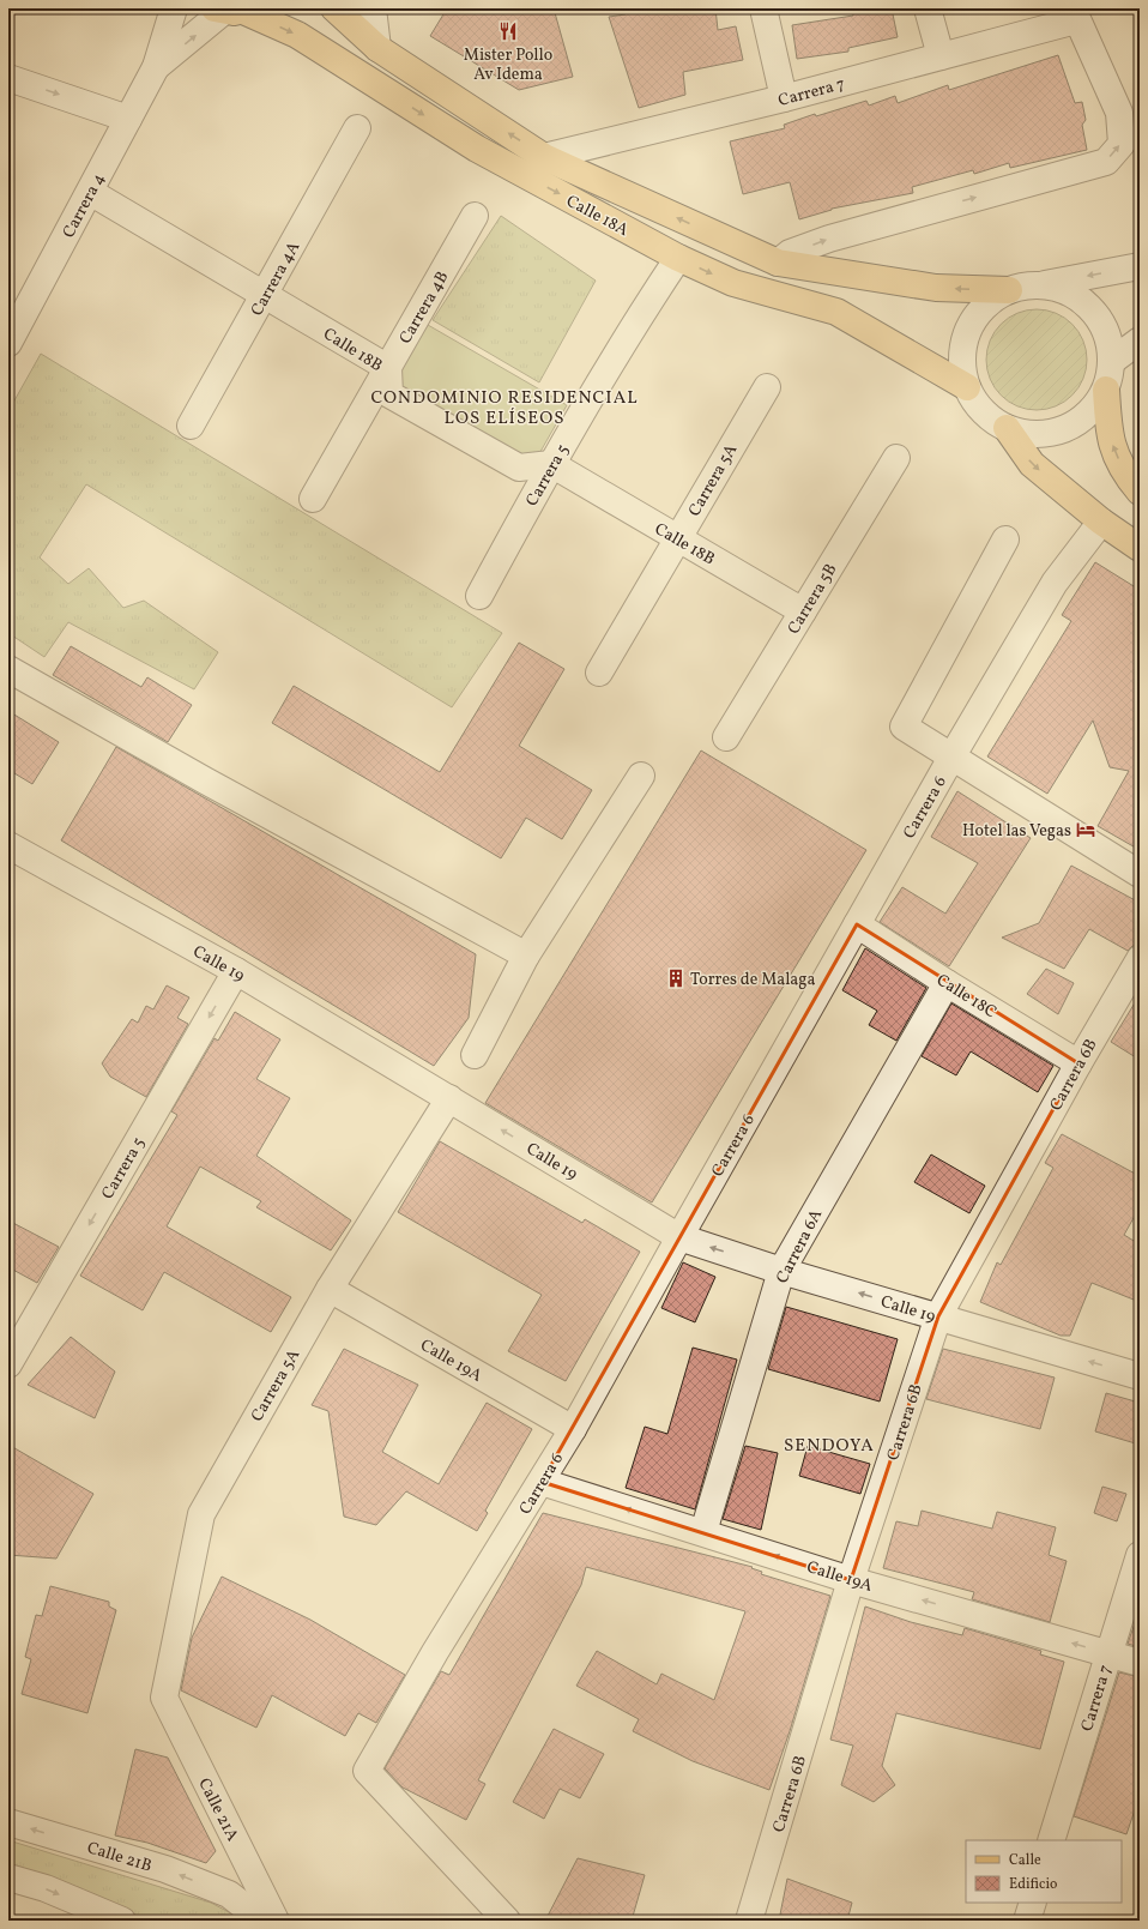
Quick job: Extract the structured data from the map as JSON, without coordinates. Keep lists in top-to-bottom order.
{
  "streets": {
    "main road": ["Calle 18A"],
    "street": [
      "Carrera 7",
      "Carrera 4",
      "Carrera 4A",
      "Carrera 4B",
      "Calle 18B",
      "Carrera 5",
      "Carrera 5A",
      "Carrera 5B",
      "Carrera 6",
      "Calle 19",
      "Calle 18C",
      "Carrera 6B",
      "Carrera 6A",
      "Calle 19A",
      "Calle 21A",
      "Calle 21B"
    ]
  },
  "crossings": [
    ["Carrera 7", "Calle 18A"],
    ["Carrera 7", "Calle 19A"],
    ["Carrera 4", "Calle 18A"],
    ["Carrera 4", "Calle 18B"],
    ["Calle 18A", "Carrera 5"],
    ["Carrera 4A", "Calle 18B"],
    ["Carrera 4B", "Calle 18B"],
    ["Calle 18B", "Carrera 5"],
    ["Calle 18B", "Carrera 5A"],
    ["Calle 18B", "Carrera 5B"],
    ["Carrera 5", "Calle 19"],
    ["Carrera 5A", "Calle 19"],
    ["Carrera 5A", "Calle 19A"],
    ["Carrera 5A", "Calle 21A"],
    ["Carrera 6", "Calle 19"],
    ["Carrera 6", "Calle 18C"],
    ["Carrera 6", "Calle 19A"],
    ["Calle 19", "Carrera 6B"],
    ["Calle 19", "Carrera 6A"],
    ["Calle 18C", "Carrera 6B"],
    ["Calle 18C", "Carrera 6A"],
    ["Carrera 6B", "Calle 19A"],
    ["Carrera 6A", "Calle 19A"]
  ],
  "one_way": ["Carrera 5", "Calle 19", "Calle 19A"],
  "districts": ["CONDOMINIO RESIDENCIAL LOS ELÍSEOS", "SENDOYA"],
  "places": {
    "restaurant": ["Mister Pollo Av Idema"],
    "hotel": ["Hotel las Vegas"],
    "building": ["Torres de Malaga"]
  },
  "legend": ["Calle", "Edificio"]
}
